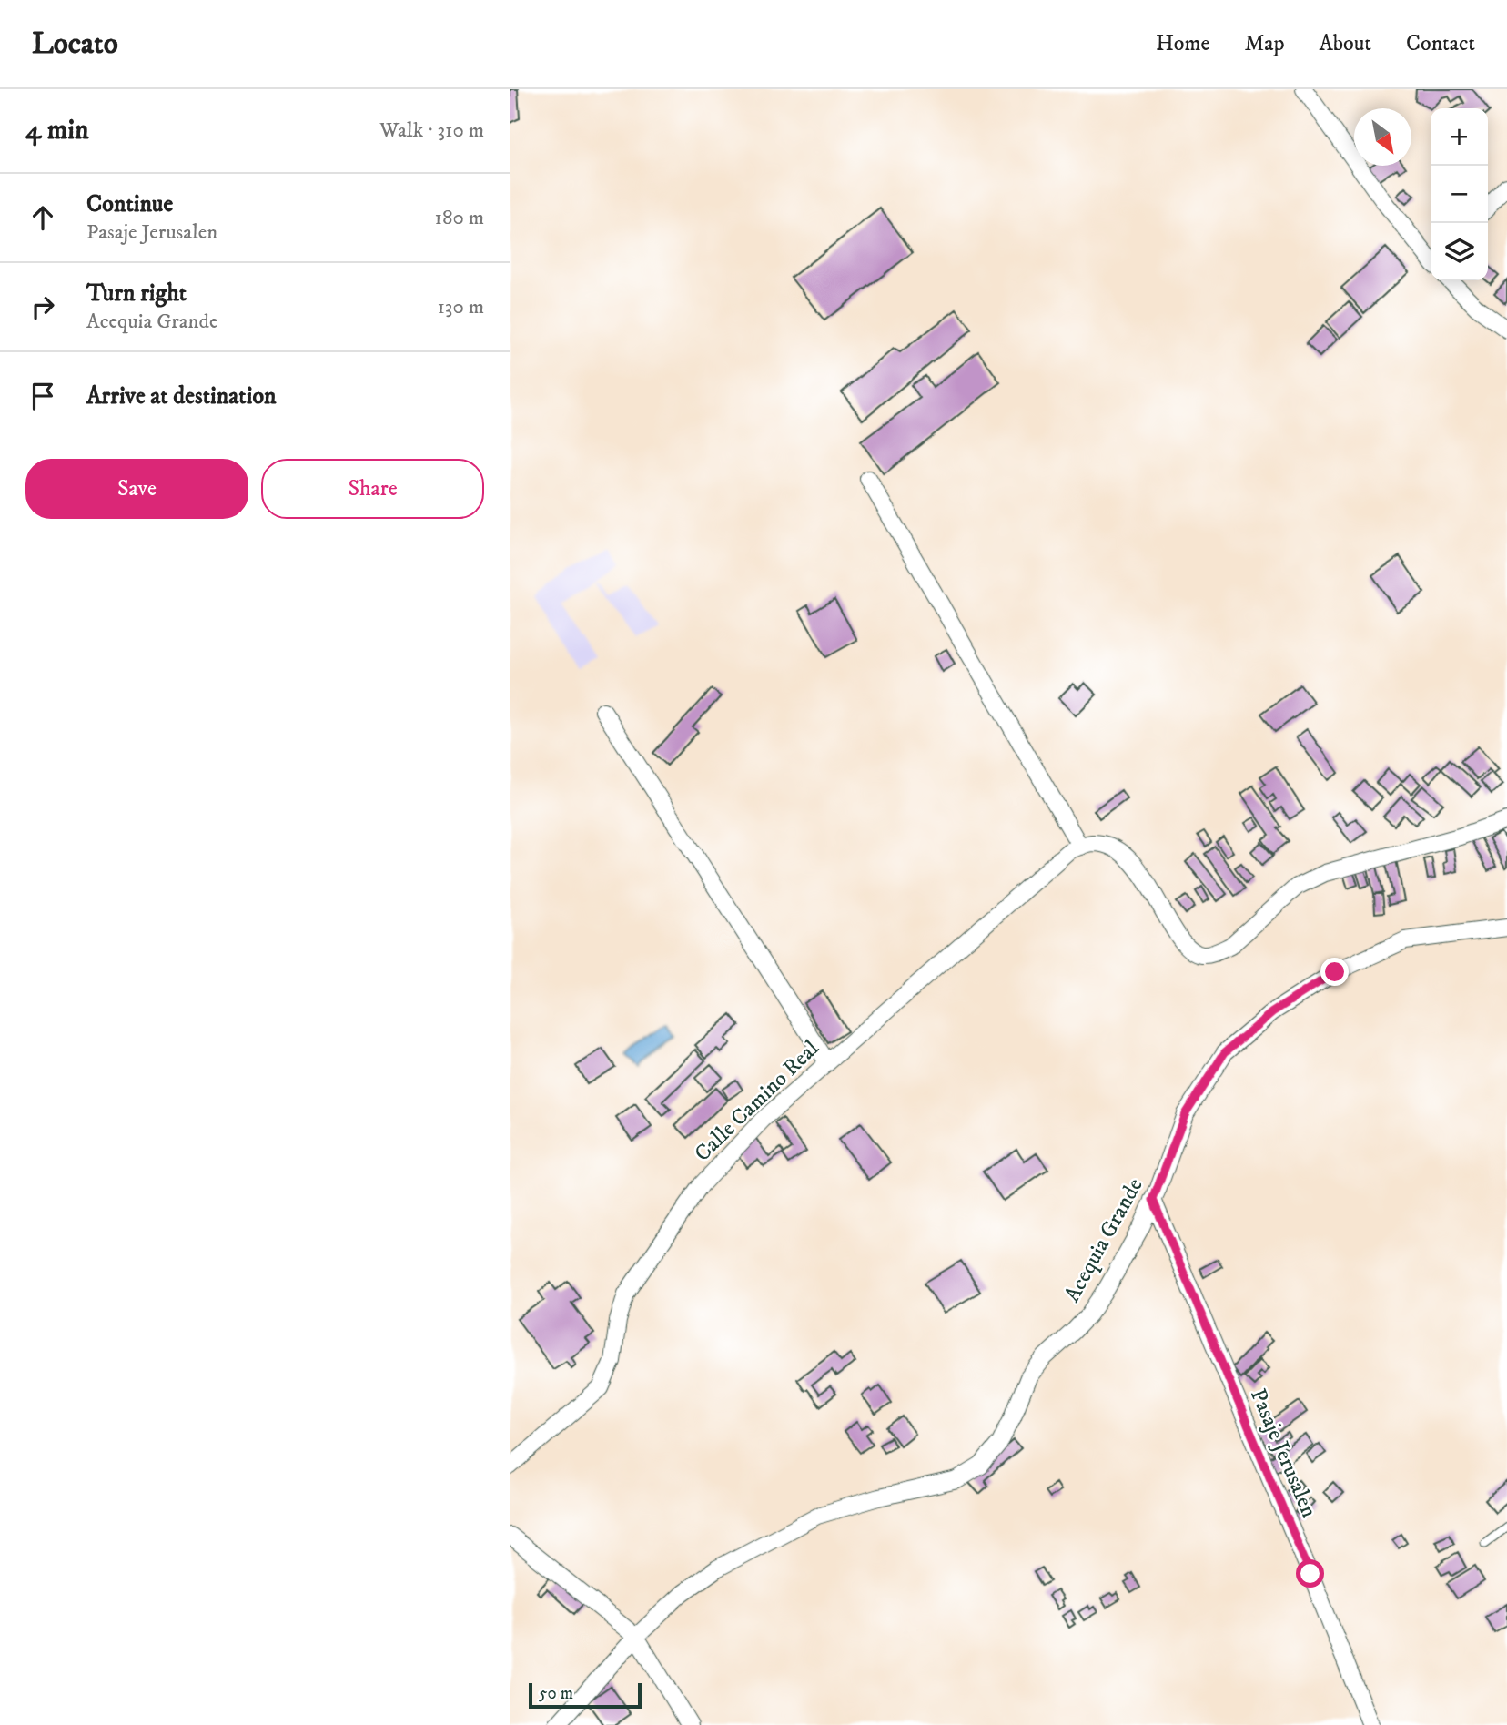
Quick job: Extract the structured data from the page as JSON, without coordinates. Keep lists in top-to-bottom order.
{
  "streets": {
    "street": ["Calle Camino Real", "Acequia Grande", "Pasaje Jerusalen"]
  },
  "crossings": [
    ["Acequia Grande", "Pasaje Jerusalen"]
  ],
  "scale_bar": "50 m",
  "north": "bottom right",
  "page": {
    "header": "Locato",
    "nav": [
      "Home",
      "Map",
      "About",
      "Contact"
    ],
    "heading": ["4 min", "Walk · 310 m"],
    "map_buttons": ["+", "−"],
    "list": [
      ["Continue", "Pasaje Jerusalen", "180 m"],
      ["Turn right", "Acequia Grande", "130 m"],
      "Arrive at destination"
    ],
    "buttons": ["Save", "Share"],
    "scale": "50 m"
  }
}
